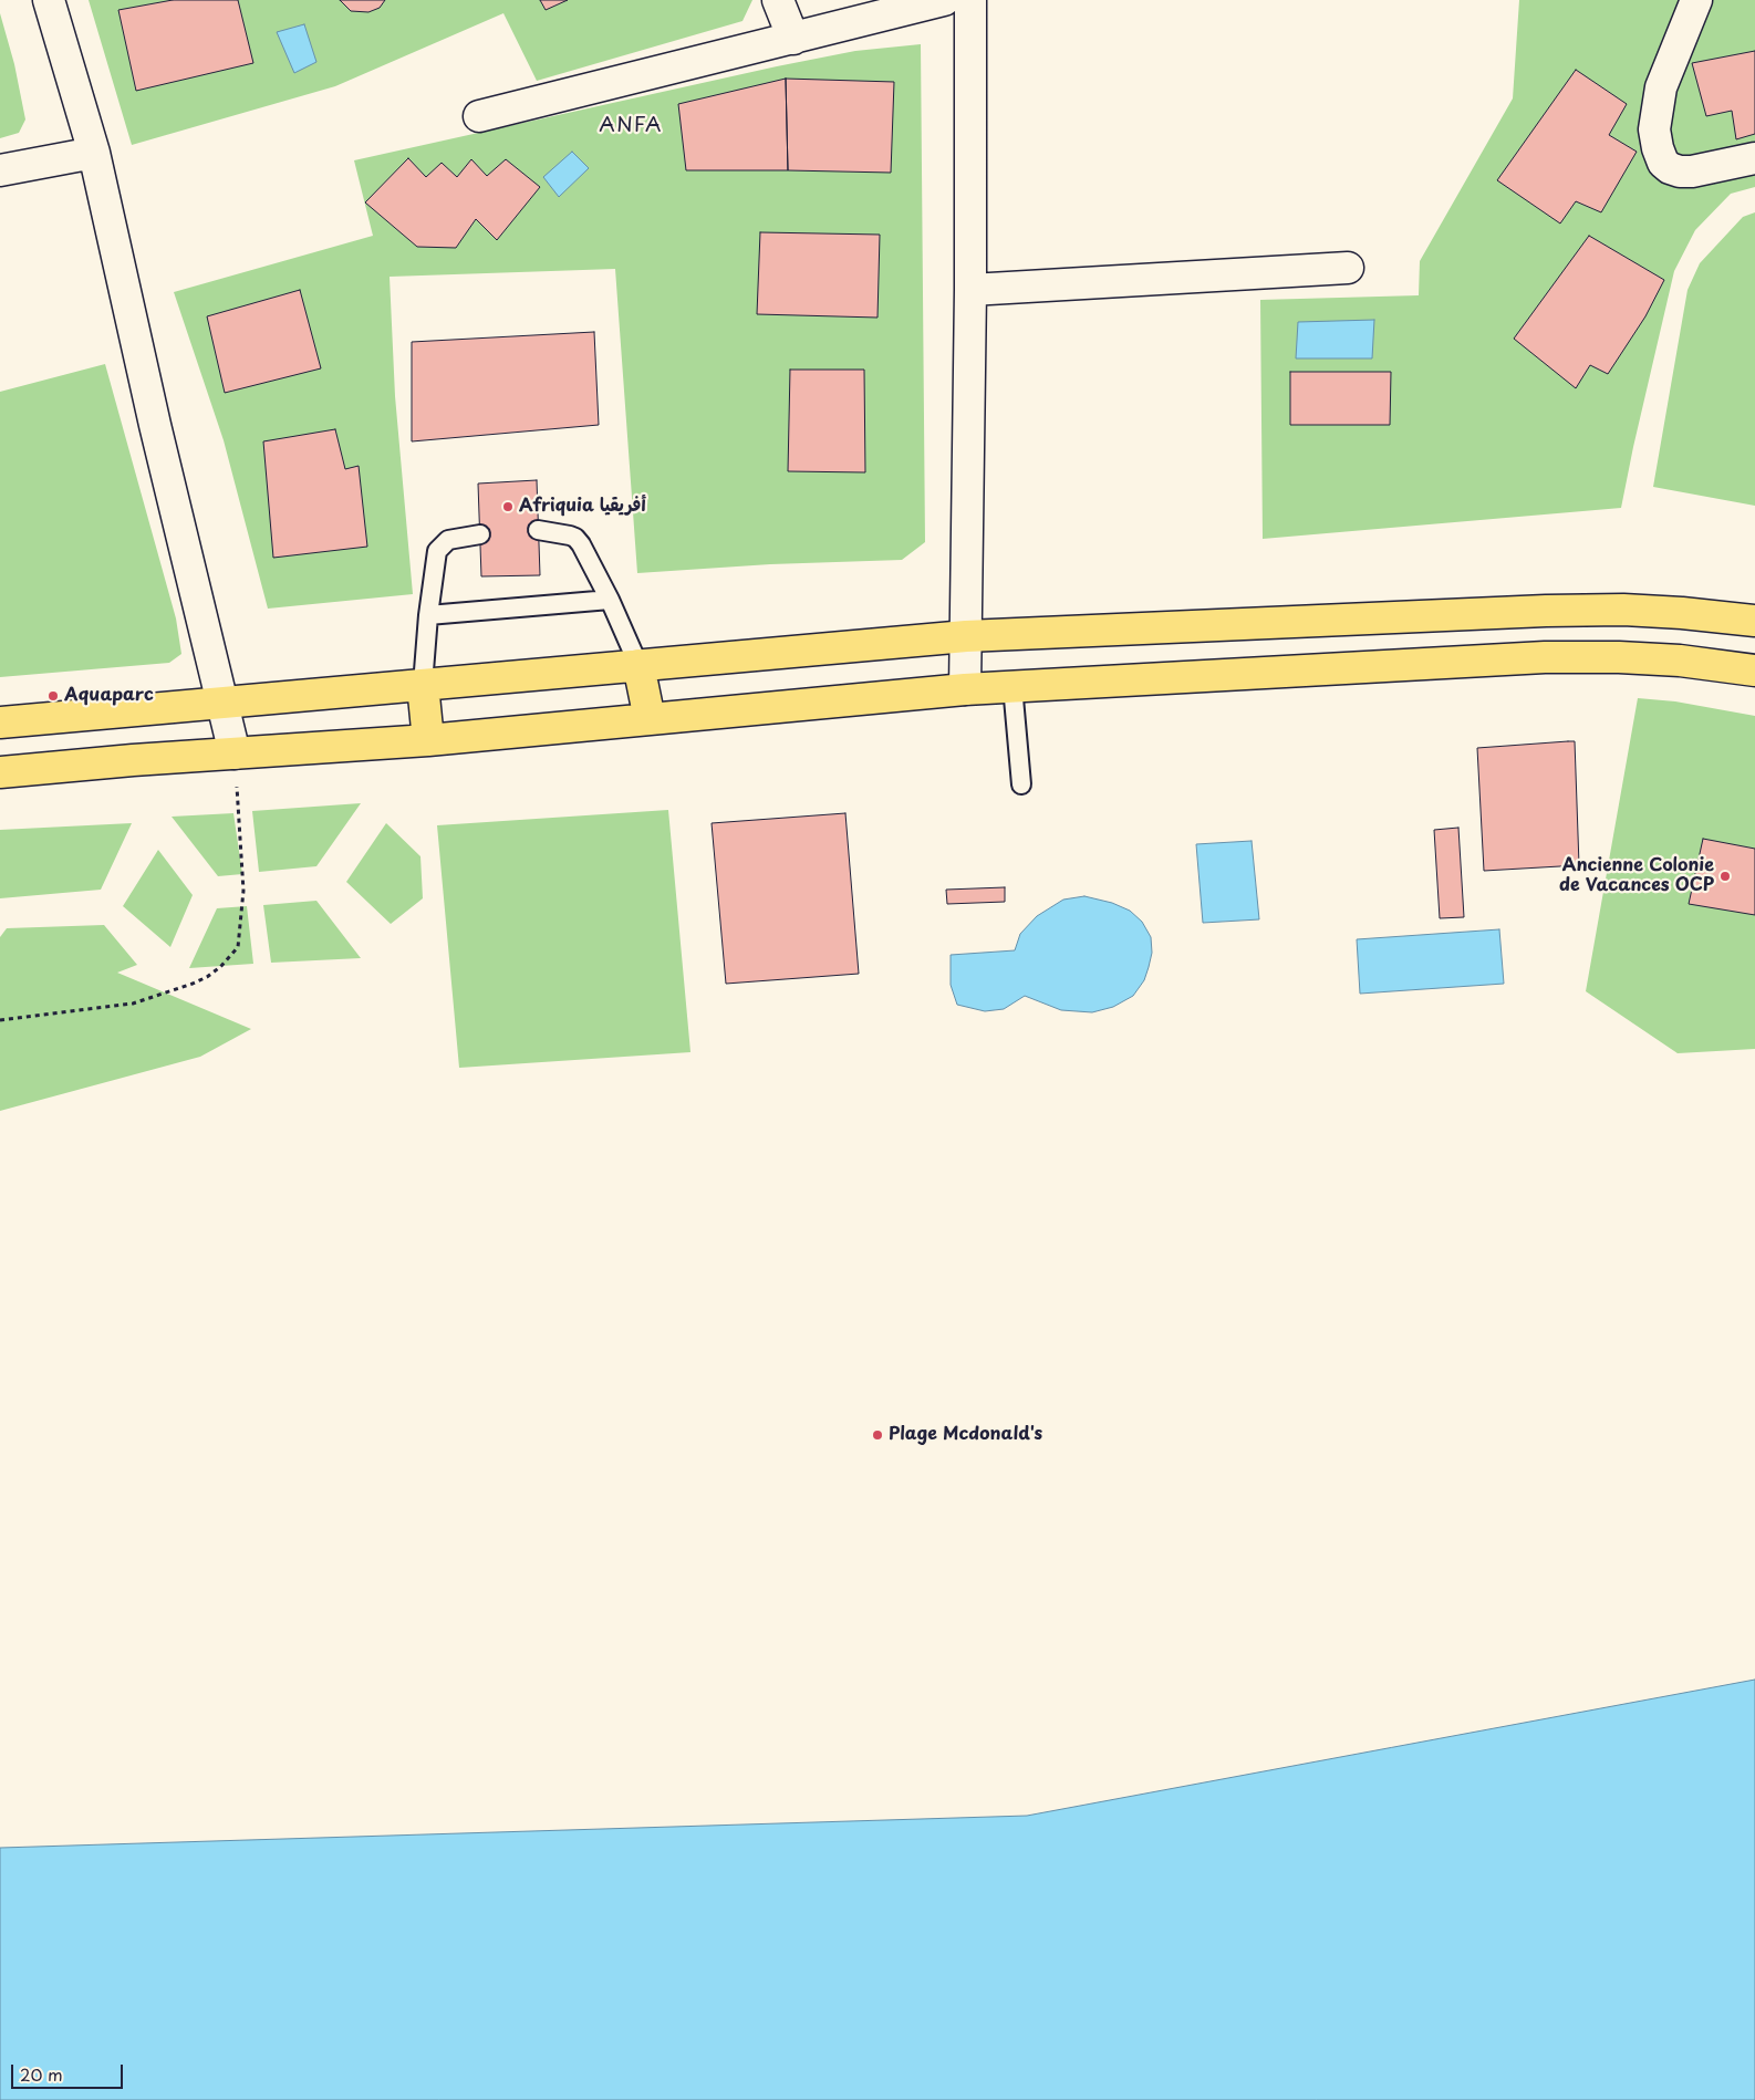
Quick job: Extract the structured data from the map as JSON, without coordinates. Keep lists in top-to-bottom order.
{
  "districts": ["ANFA"],
  "places": [
    "Afriquia أفريقيا",
    "Aquaparc",
    "Ancienne Colonie de Vacances OCP",
    "Plage Mcdonald's"
  ],
  "scale_bar": "20 m"
}
